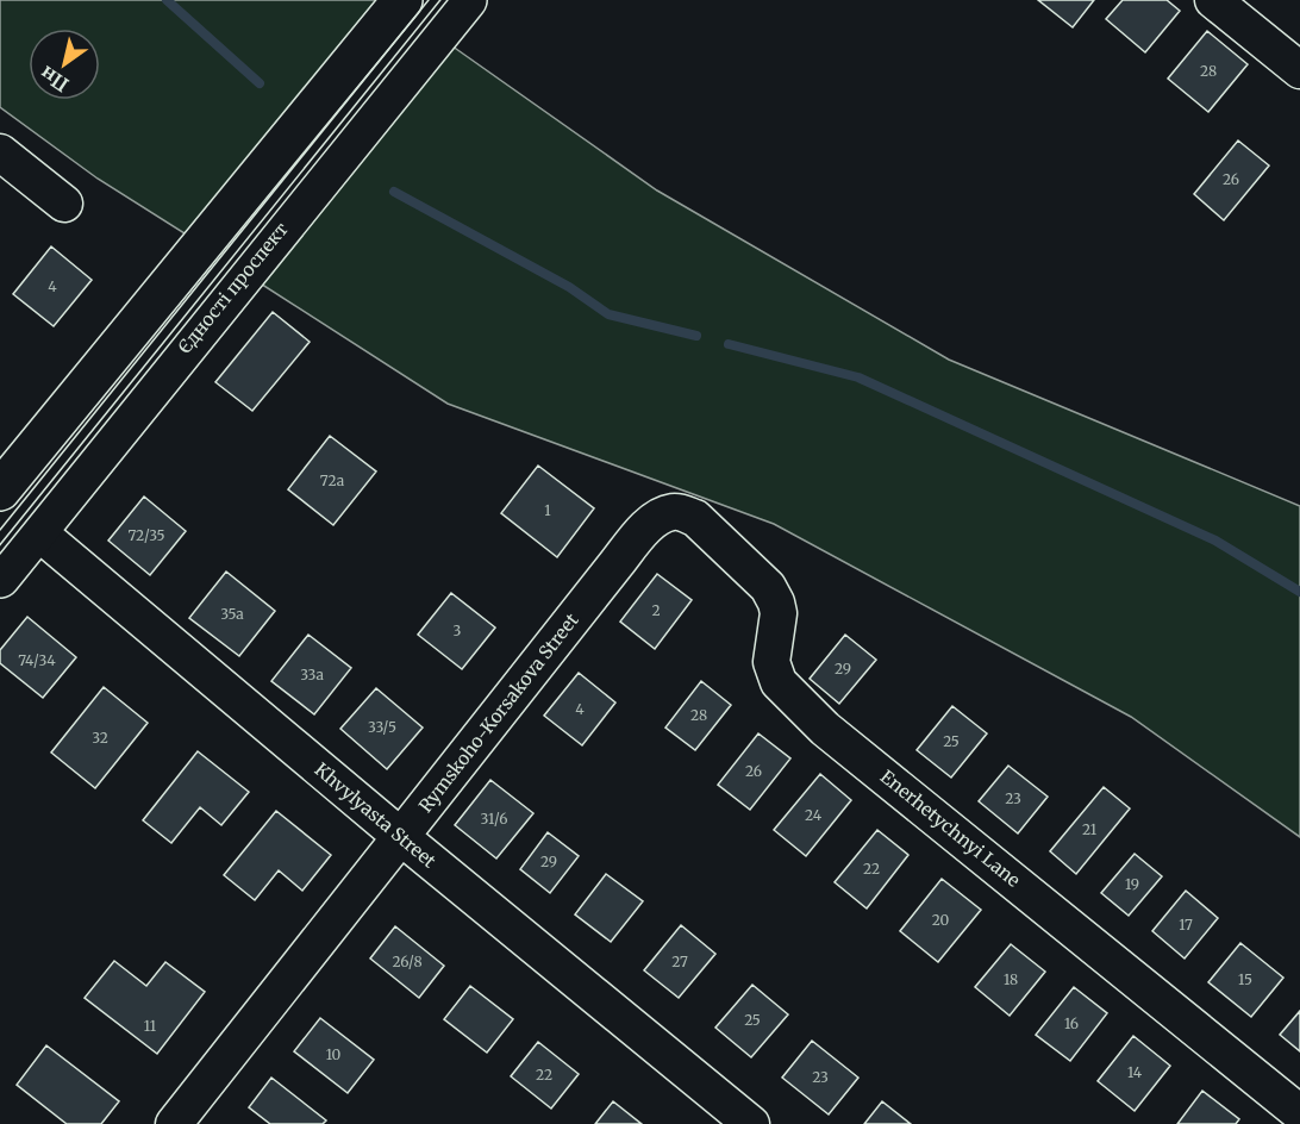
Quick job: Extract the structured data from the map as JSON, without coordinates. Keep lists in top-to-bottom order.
{
  "streets": {
    "main road": ["Єдності проспект", "Khvylyasta Street"],
    "street": ["Rymskoho-Korsakova Street", "Enerhetychnyi Lane"]
  },
  "crossings": [
    ["Єдності проспект", "Khvylyasta Street"],
    ["Rymskoho-Korsakova Street", "Khvylyasta Street"],
    ["Rymskoho-Korsakova Street", "Enerhetychnyi Lane"]
  ],
  "house_numbers": [
    "28",
    "26",
    "4",
    "72а",
    "1",
    "72/35",
    "2",
    "35а",
    "3",
    "74/34",
    "29",
    "33а",
    "4",
    "28",
    "33/5",
    "32",
    "25",
    "26",
    "23",
    "24",
    "31/6",
    "21",
    "29",
    "22",
    "19",
    "20",
    "17",
    "26/8",
    "27",
    "18",
    "15",
    "25",
    "16",
    "11",
    "10",
    "14",
    "22",
    "23"
  ],
  "north": "bottom left"
}
